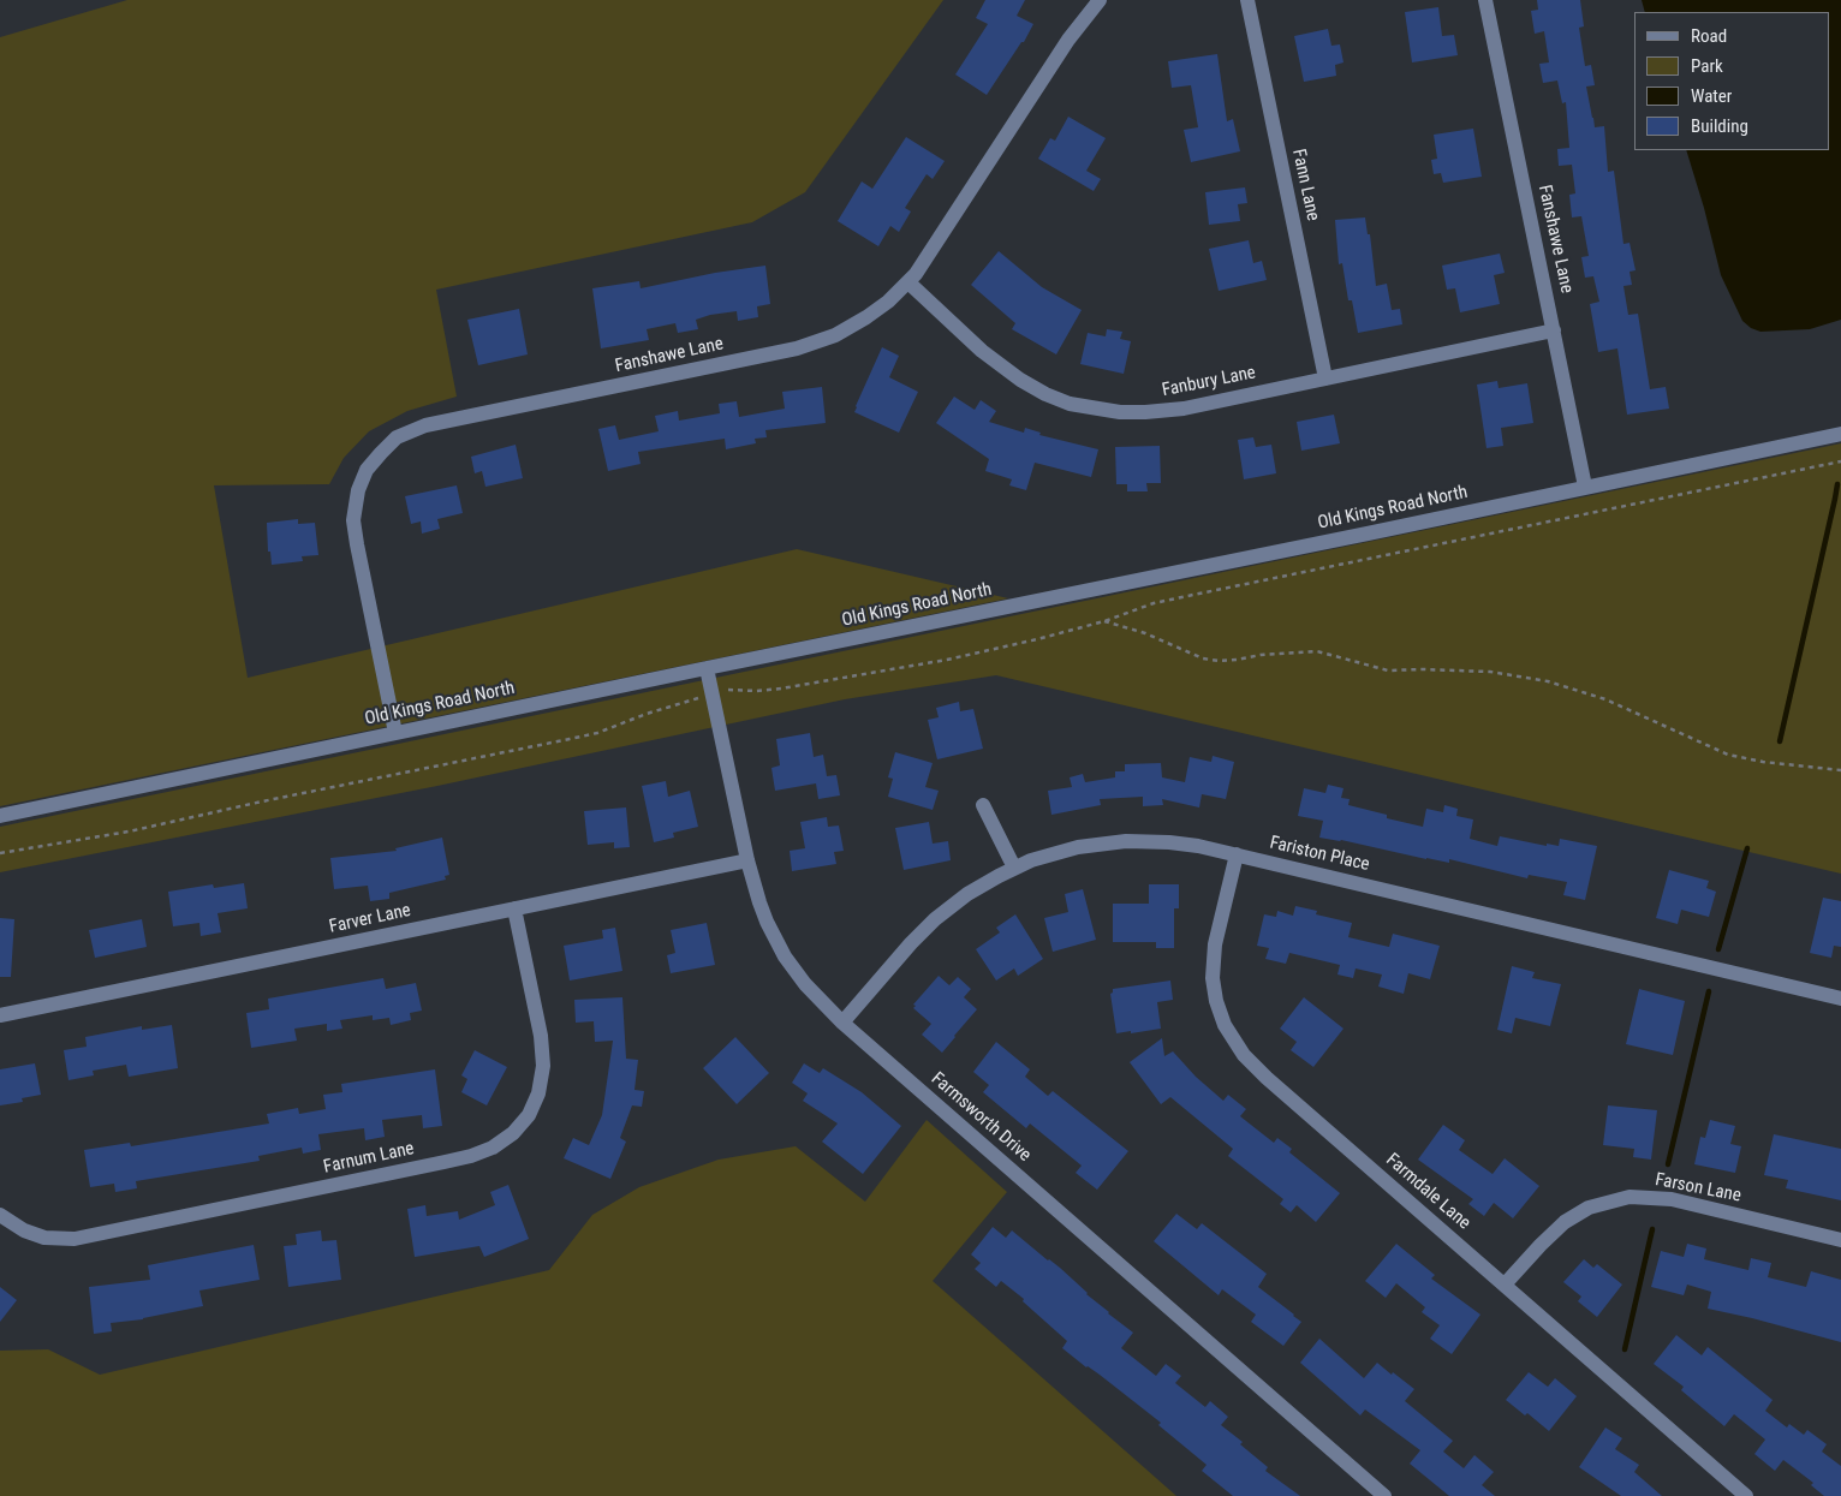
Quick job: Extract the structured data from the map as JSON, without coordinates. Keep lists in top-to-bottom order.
{
  "streets": {
    "street": [
      "Fann Lane",
      "Fanshawe Lane",
      "Fanbury Lane",
      "Old Kings Road North",
      "Fariston Place",
      "Farver Lane",
      "Farmsworth Drive",
      "Farnum Lane",
      "Farson Lane",
      "Farmdale Lane"
    ]
  },
  "crossings": [
    ["Fann Lane", "Fanbury Lane"],
    ["Fanshawe Lane", "Fanbury Lane"],
    ["Fanshawe Lane", "Old Kings Road North"],
    ["Old Kings Road North", "Farmsworth Drive"],
    ["Fariston Place", "Farmsworth Drive"],
    ["Fariston Place", "Farmdale Lane"],
    ["Farver Lane", "Farmsworth Drive"],
    ["Farver Lane", "Farnum Lane"],
    ["Farson Lane", "Farmdale Lane"]
  ],
  "legend": [
    "Road",
    "Park",
    "Water",
    "Building"
  ]
}
